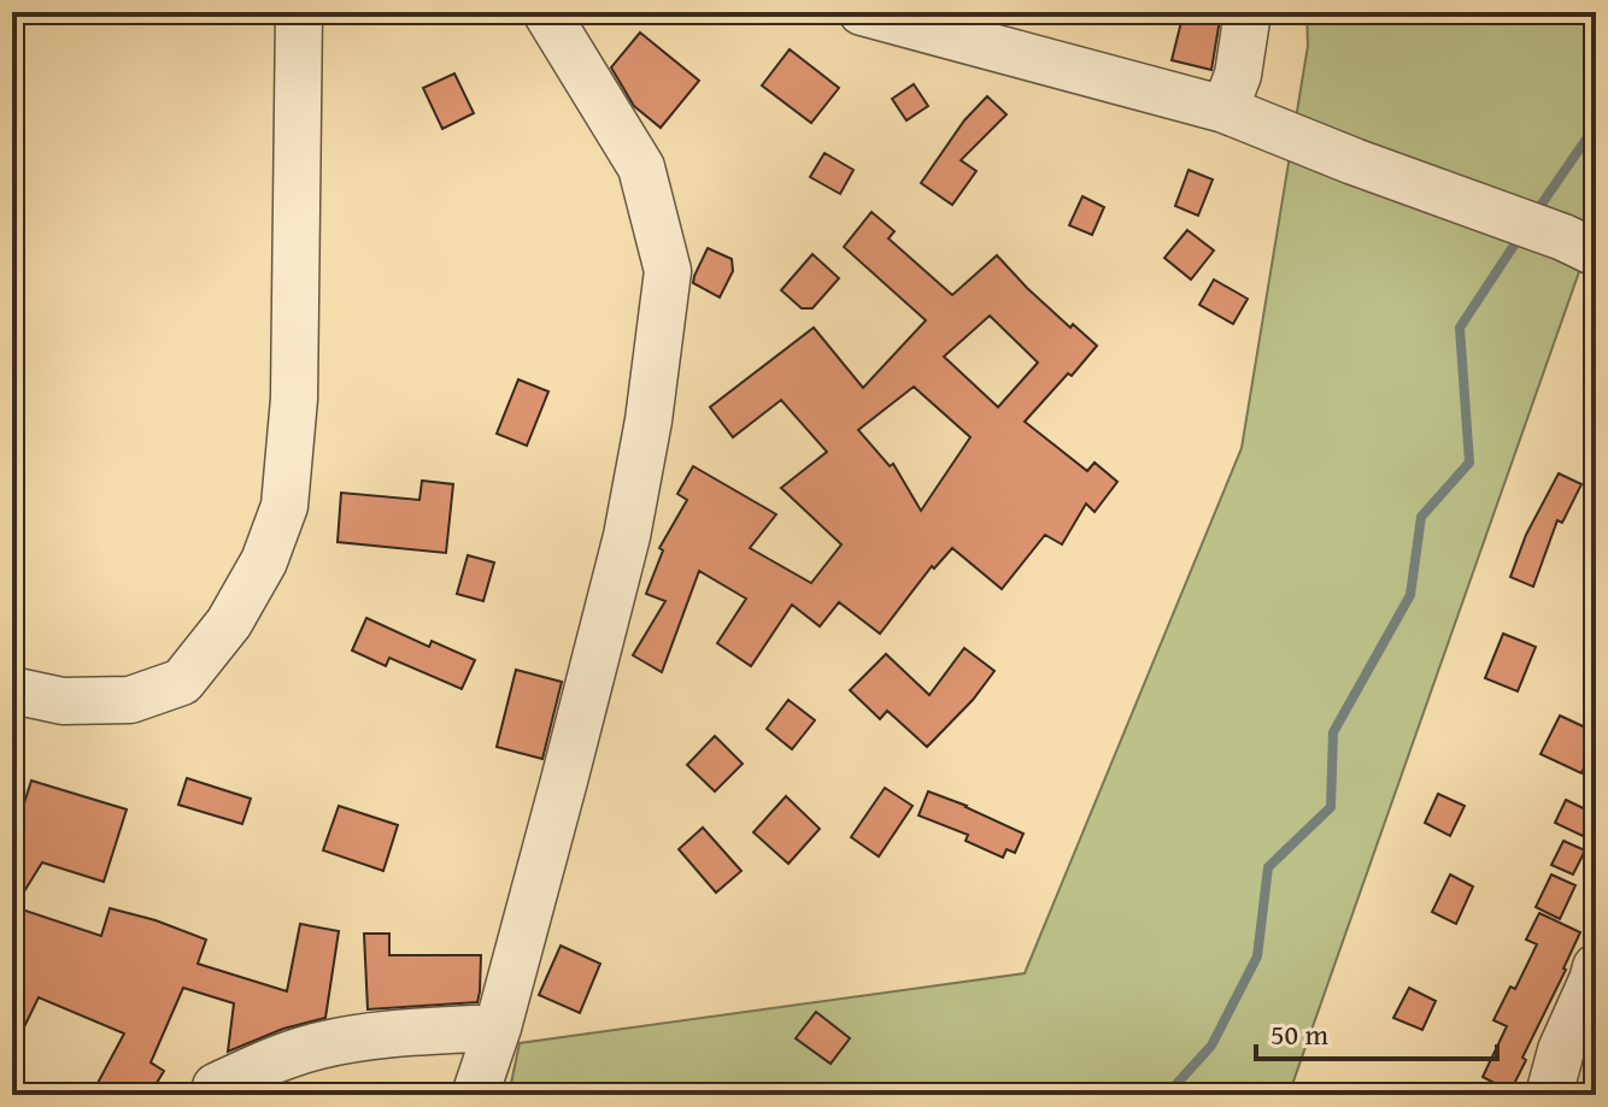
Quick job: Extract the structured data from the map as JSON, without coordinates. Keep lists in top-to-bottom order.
{
  "scale_bar": "50 m"
}
